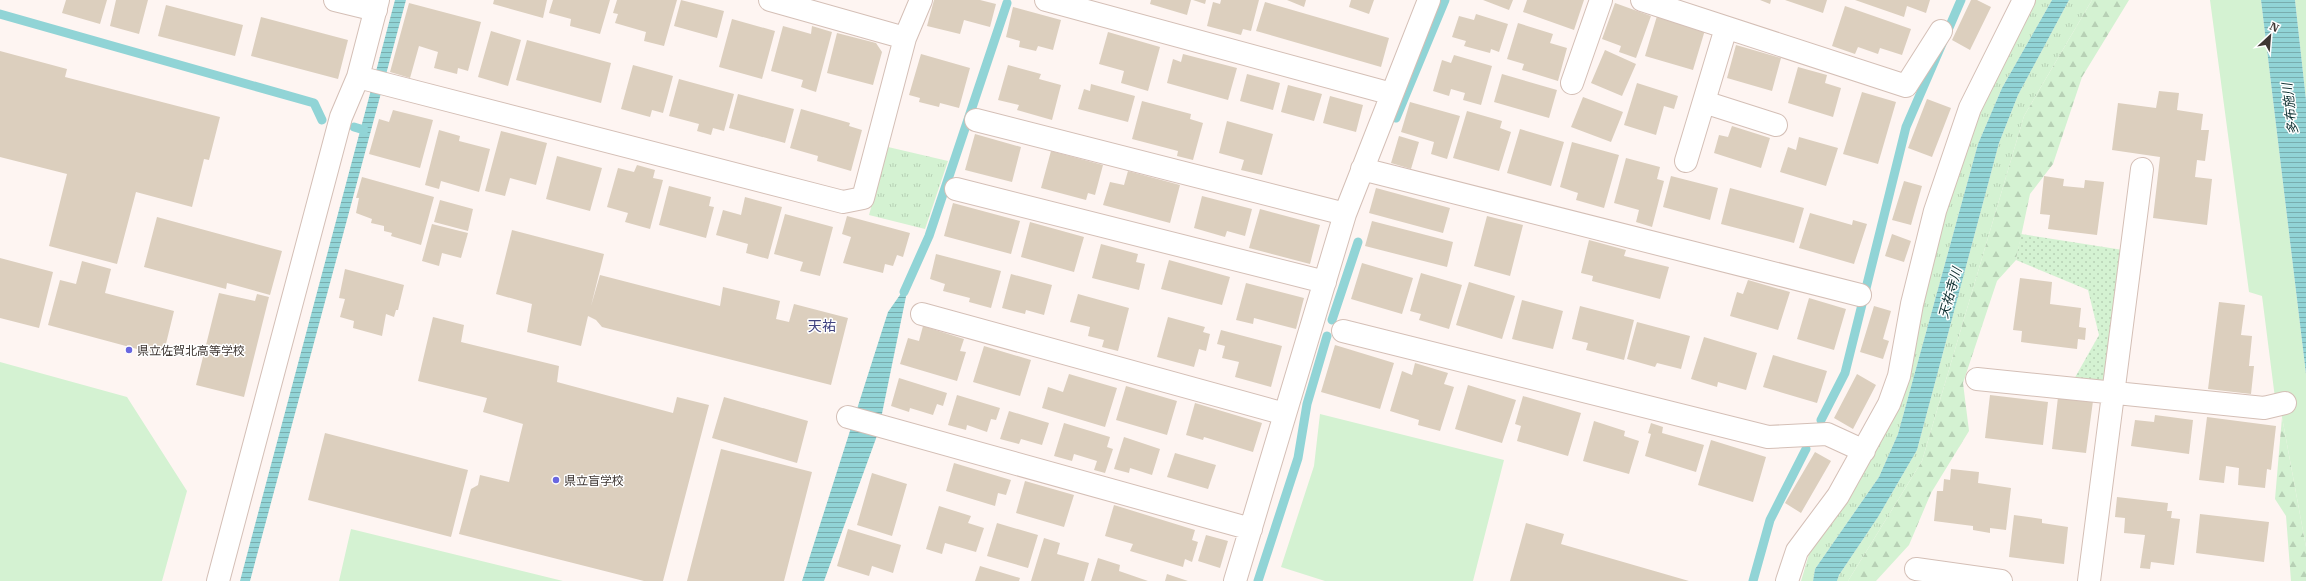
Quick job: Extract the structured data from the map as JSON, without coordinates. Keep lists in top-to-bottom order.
{
  "districts": ["天祐"],
  "water": ["多布施川", "天祐寺川"],
  "places": ["県立佐賀北高等学校", "県立盲学校"],
  "north": "top right"
}
